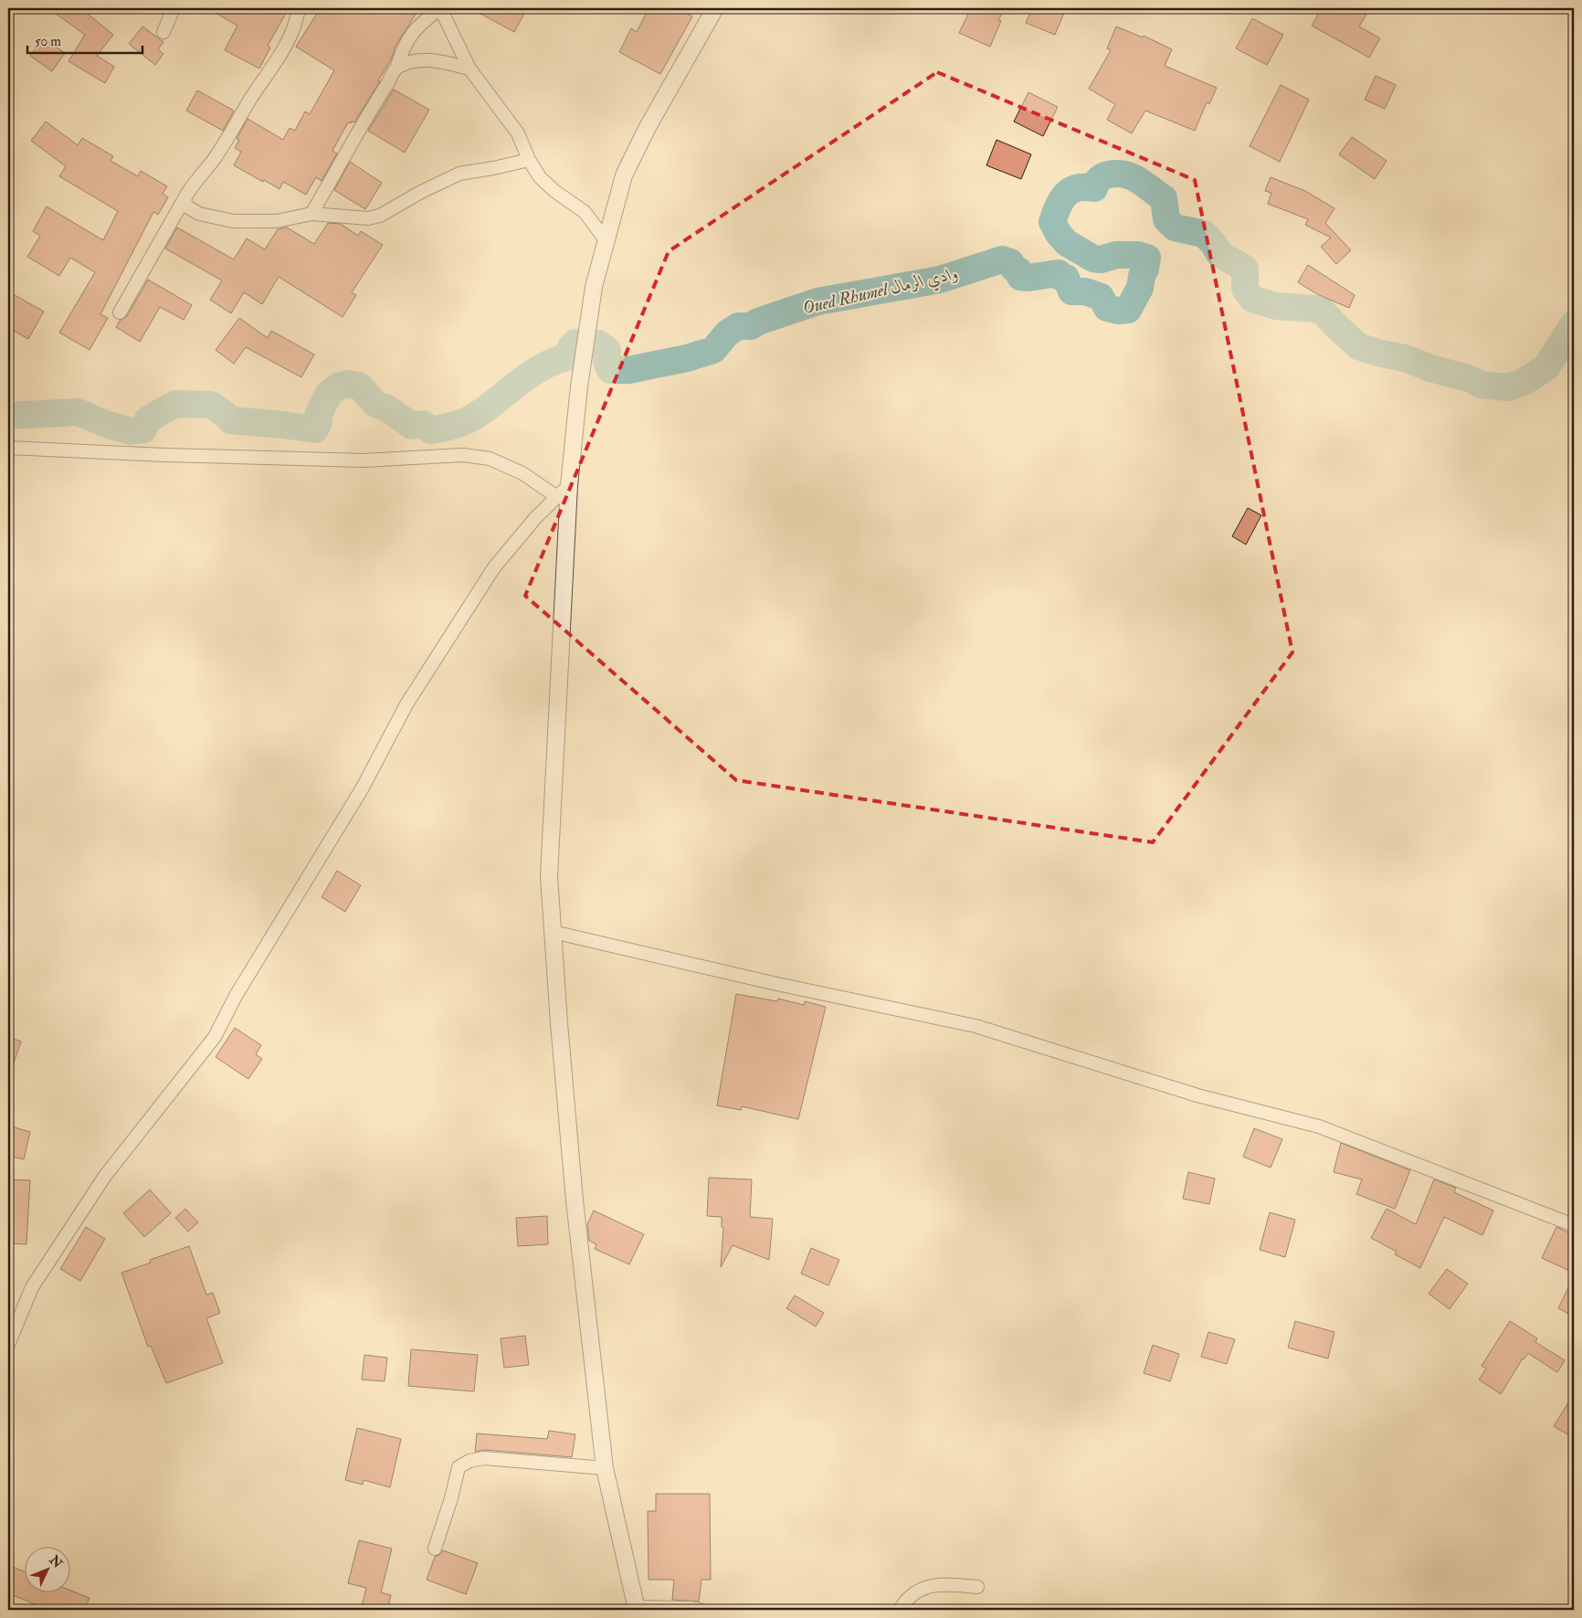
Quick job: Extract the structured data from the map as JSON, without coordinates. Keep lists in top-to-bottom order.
{
  "water": ["Oued Rhumel وادي الرمال"],
  "scale_bar": "50 m",
  "north": "top right"
}
